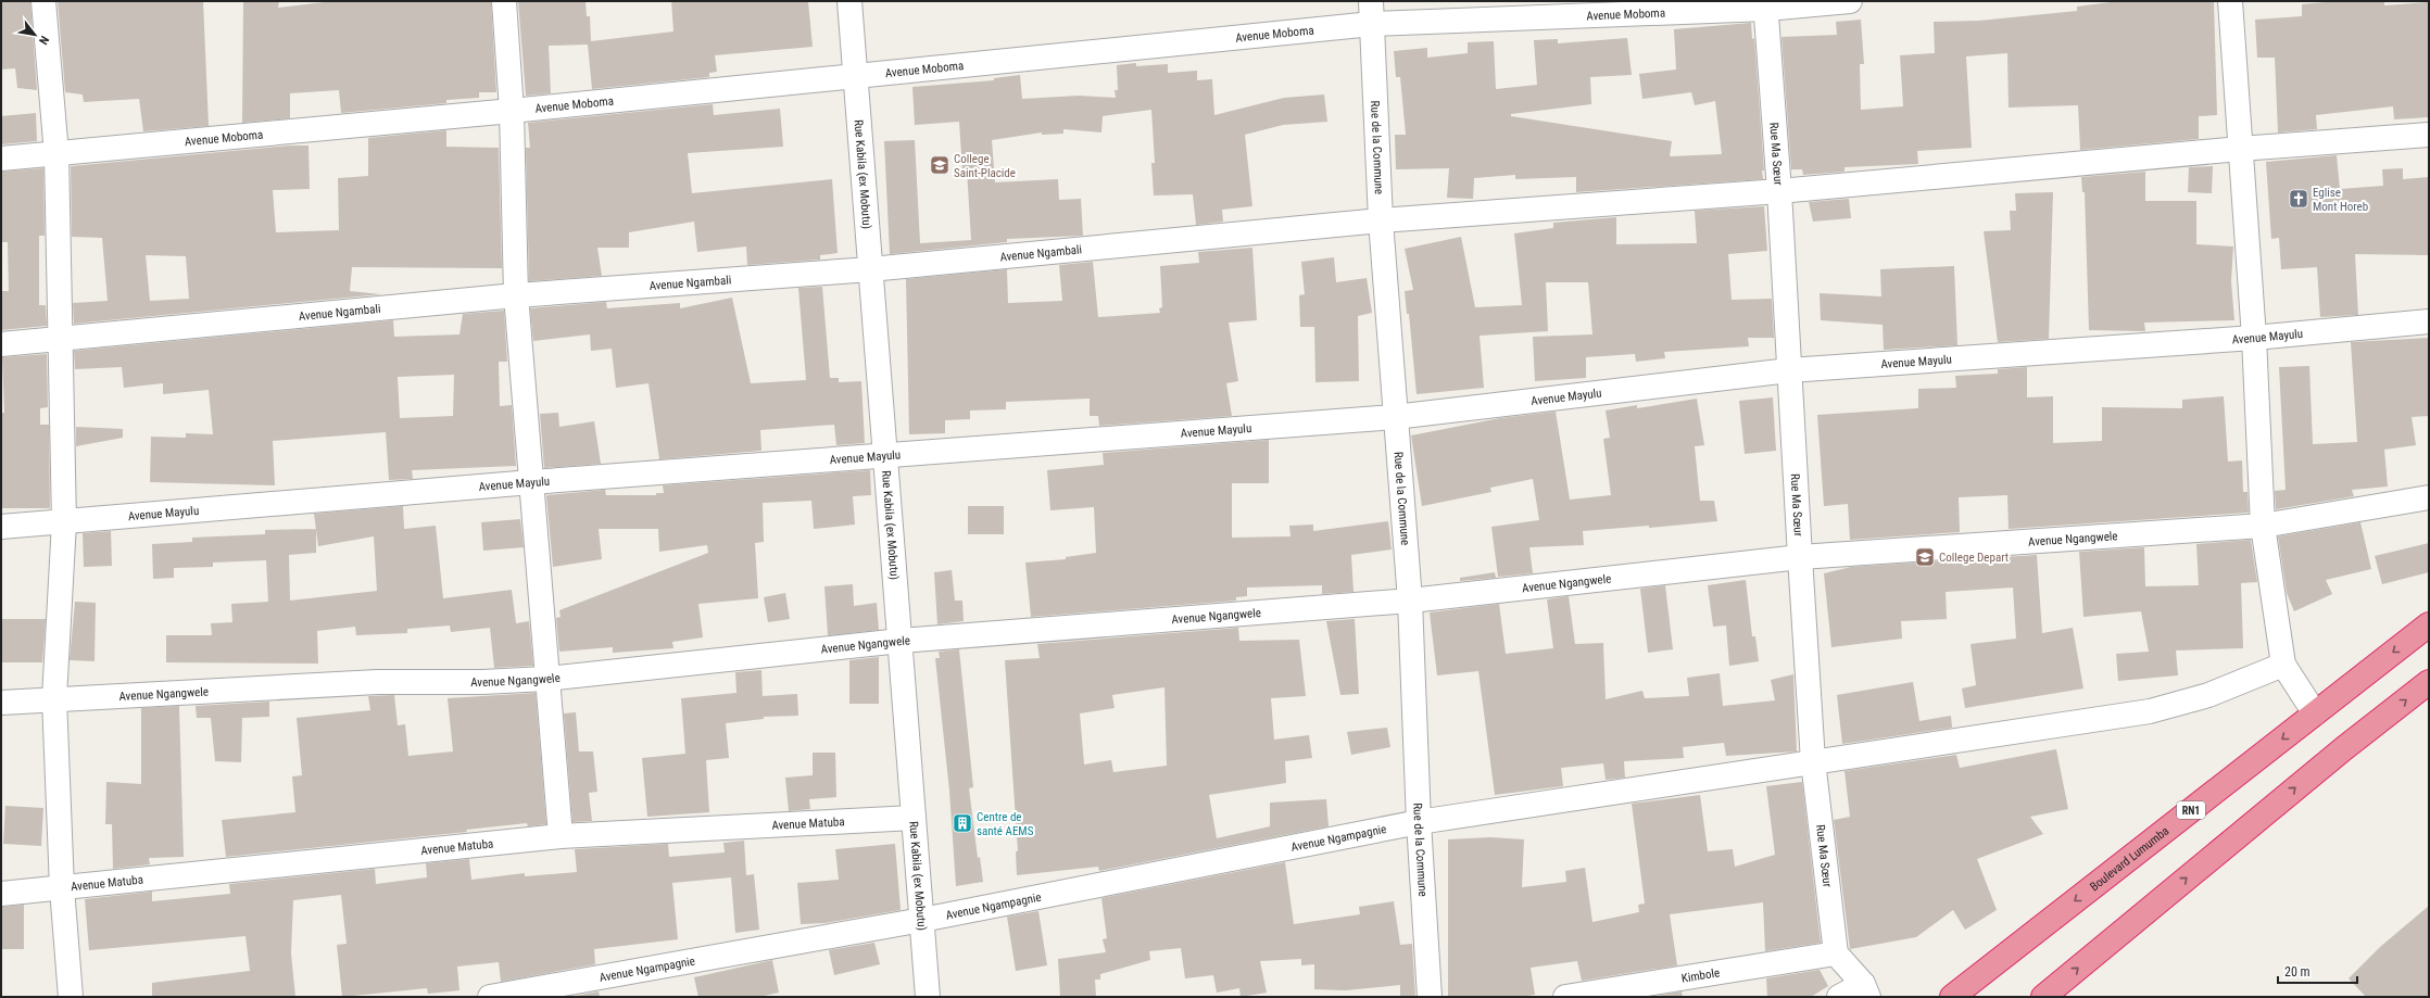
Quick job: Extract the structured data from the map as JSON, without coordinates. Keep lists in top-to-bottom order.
{
  "streets": {
    "highway": ["RN1", "Boulevard Lumumba"],
    "street": [
      "Avenue Moboma",
      "Rue de la Commune",
      "Rue Ma Sœur",
      "Rue Kabila (ex Mobutu)",
      "Avenue Ngambali",
      "Avenue Mayulu",
      "Avenue Ngangwele",
      "Avenue Matuba",
      "Avenue Ngampagnie",
      "Kimbole"
    ]
  },
  "crossings": [
    ["Avenue Moboma", "Rue de la Commune"],
    ["Avenue Moboma", "Rue Ma Sœur"],
    ["Avenue Moboma", "Rue Kabila (ex Mobutu)"],
    ["Rue de la Commune", "Avenue Ngambali"],
    ["Rue de la Commune", "Avenue Mayulu"],
    ["Rue de la Commune", "Avenue Ngangwele"],
    ["Rue de la Commune", "Avenue Ngampagnie"],
    ["Rue Ma Sœur", "Avenue Ngambali"],
    ["Rue Ma Sœur", "Avenue Mayulu"],
    ["Rue Ma Sœur", "Avenue Ngangwele"],
    ["Rue Ma Sœur", "Avenue Ngampagnie"],
    ["Rue Ma Sœur", "Kimbole"],
    ["Rue Kabila (ex Mobutu)", "Avenue Ngambali"],
    ["Rue Kabila (ex Mobutu)", "Avenue Mayulu"],
    ["Rue Kabila (ex Mobutu)", "Avenue Ngangwele"],
    ["Rue Kabila (ex Mobutu)", "Avenue Matuba"],
    ["Rue Kabila (ex Mobutu)", "Avenue Ngampagnie"]
  ],
  "places": {
    "school or university": ["College Saint-Placide", "College Depart"],
    "church": ["Eglise Mont Horeb"],
    "building": ["Centre de santé AEMS"]
  },
  "scale_bar": "20 m",
  "north": "bottom right"
}
